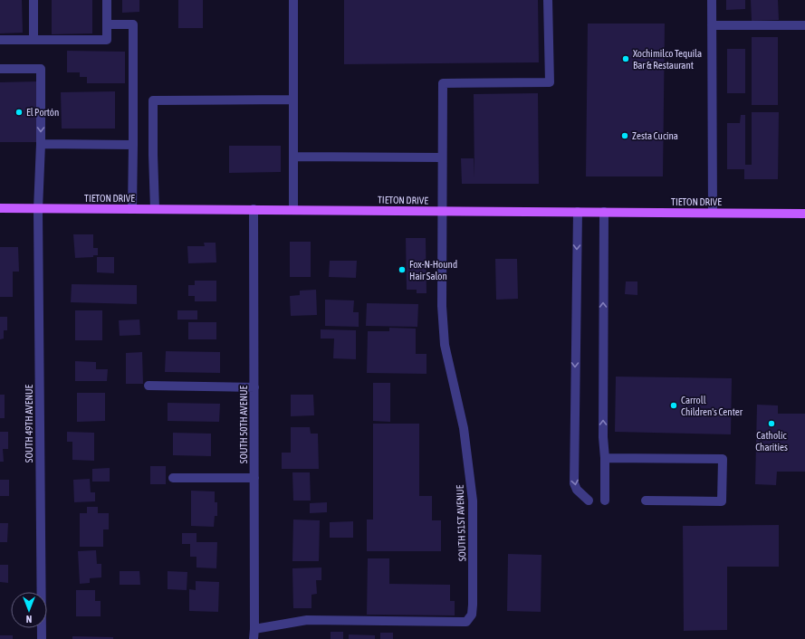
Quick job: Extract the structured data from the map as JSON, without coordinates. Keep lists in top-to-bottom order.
{
  "streets": {
    "main road": ["TIETON DRIVE"],
    "street": ["SOUTH 49TH AVENUE", "SOUTH 50TH AVENUE", "SOUTH 51ST AVENUE"]
  },
  "crossings": [
    ["TIETON DRIVE", "SOUTH 49TH AVENUE"],
    ["TIETON DRIVE", "SOUTH 50TH AVENUE"],
    ["TIETON DRIVE", "SOUTH 51ST AVENUE"],
    ["SOUTH 50TH AVENUE", "SOUTH 51ST AVENUE"]
  ],
  "places": [
    "Xochimilco Tequila Bar & Restaurant",
    "El Portón",
    "Zesta Cucina",
    "Fox-N-Hound Hair Salon",
    "Carroll Children's Center",
    "Catholic Charities"
  ],
  "north": "bottom"
}
